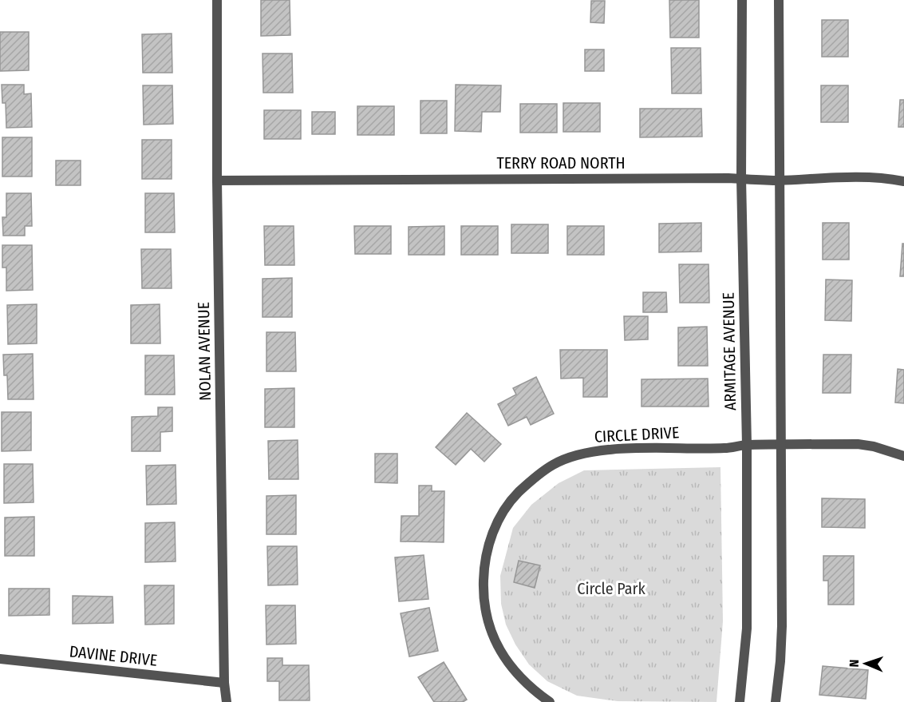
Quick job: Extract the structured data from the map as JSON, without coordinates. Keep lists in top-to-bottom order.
{
  "streets": {
    "street": [
      "TERRY ROAD NORTH",
      "NOLAN AVENUE",
      "ARMITAGE AVENUE",
      "CIRCLE DRIVE",
      "DAVINE DRIVE"
    ]
  },
  "crossings": [
    ["TERRY ROAD NORTH", "NOLAN AVENUE"],
    ["TERRY ROAD NORTH", "ARMITAGE AVENUE"],
    ["NOLAN AVENUE", "DAVINE DRIVE"],
    ["ARMITAGE AVENUE", "CIRCLE DRIVE"]
  ],
  "parks": ["Circle Park"],
  "north": "left"
}
